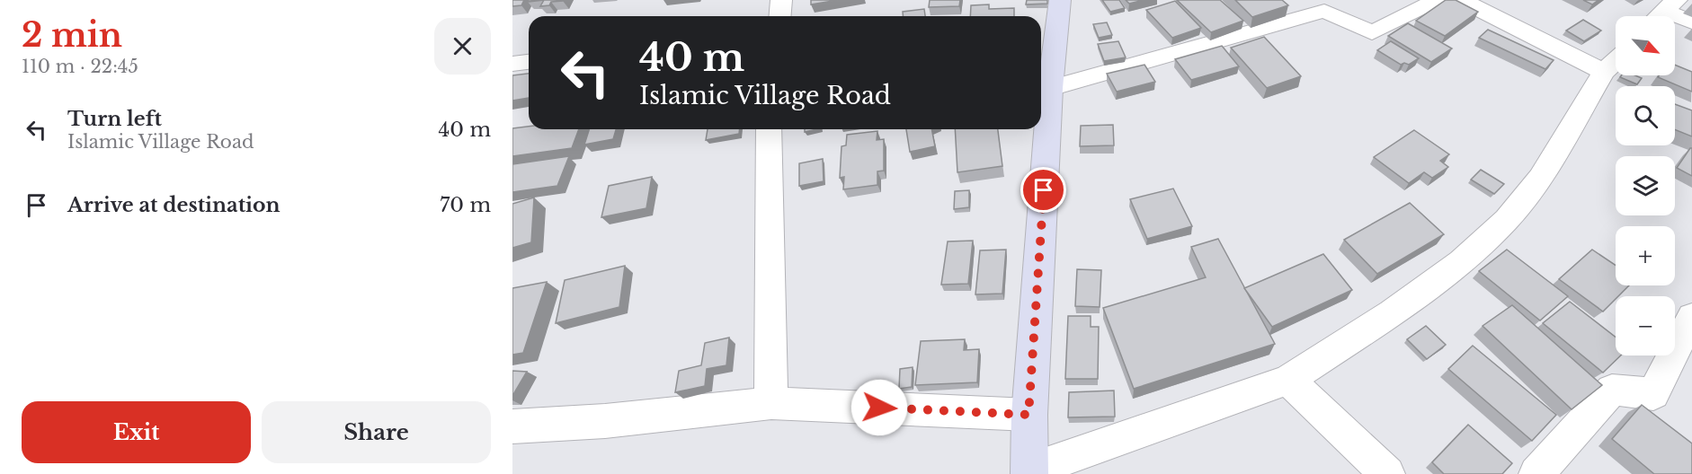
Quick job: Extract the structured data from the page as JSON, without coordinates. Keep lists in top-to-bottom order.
{
  "north": "bottom right",
  "page": {
    "heading": ["2 min", "110 m · 22:45"],
    "map_buttons": ["+", "−"],
    "turn": ["40 m", "Islamic Village Road"],
    "list": [
      {
        "name": "Turn left",
        "note": "Islamic Village Road",
        "value": "40 m"
      },
      {
        "name": "Arrive at destination",
        "value": "70 m"
      }
    ],
    "buttons": ["Exit", "Share"]
  }
}
